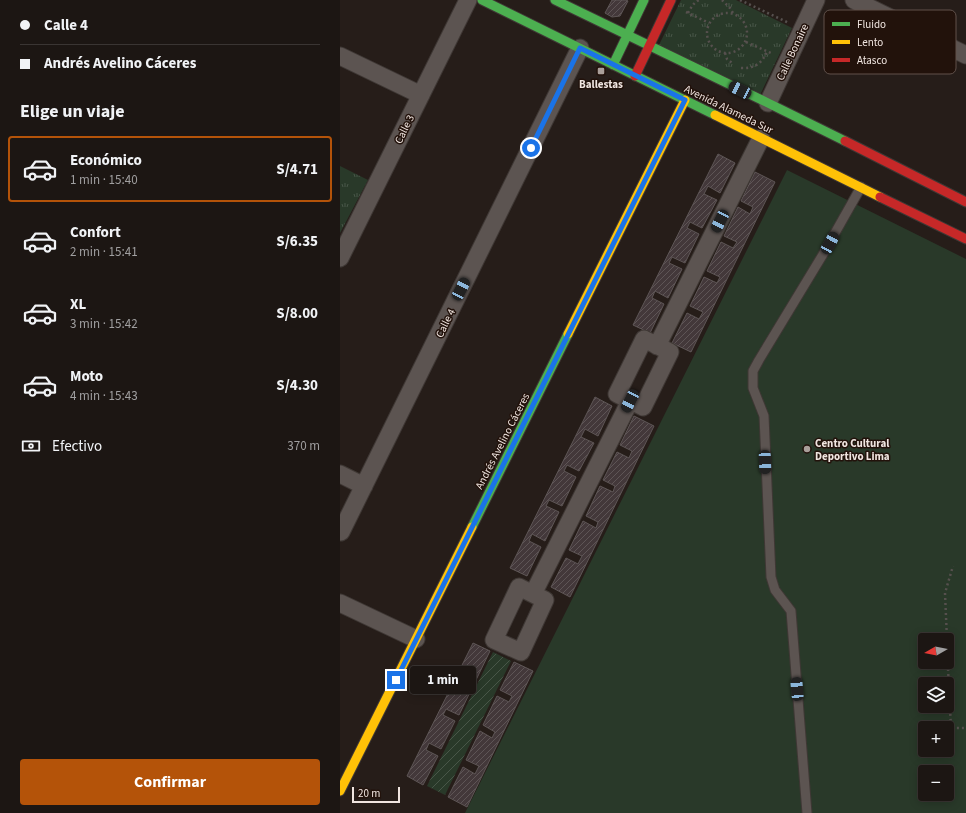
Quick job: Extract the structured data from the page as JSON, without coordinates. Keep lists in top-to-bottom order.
{
  "streets": {
    "main road": ["Avenida Alameda Sur", "Andrés Avelino Cáceres"],
    "street": ["Calle Bonaire", "Calle 3", "Calle 4"]
  },
  "crossings": [
    ["Calle Bonaire", "Avenida Alameda Sur"],
    ["Avenida Alameda Sur", "Calle 4"],
    ["Avenida Alameda Sur", "Andrés Avelino Cáceres"]
  ],
  "places": {
    "transit": ["Ballestas"],
    "other": ["Centro Cultural Deportivo Lima"]
  },
  "legend": ["Fluido", "Lento", "Atasco"],
  "scale_bar": "20 m",
  "north": "left",
  "page": {
    "banner": ["Calle 4", "Andrés Avelino Cáceres"],
    "heading": "Elige un viaje",
    "list": [
      {
        "name": "Económico",
        "note": "1 min · 15:40",
        "value": "S/4.71"
      },
      {
        "name": "Confort",
        "note": "2 min · 15:41",
        "value": "S/6.35"
      },
      {
        "name": "XL",
        "note": "3 min · 15:42",
        "value": "S/8.00"
      },
      {
        "name": "Moto",
        "note": "4 min · 15:43",
        "value": "S/4.30"
      }
    ],
    "pay": ["Efectivo", "370 m"],
    "map_buttons": ["+", "−"],
    "bubble": "1 min",
    "buttons": "Confirmar",
    "scale": "20 m"
  }
}
